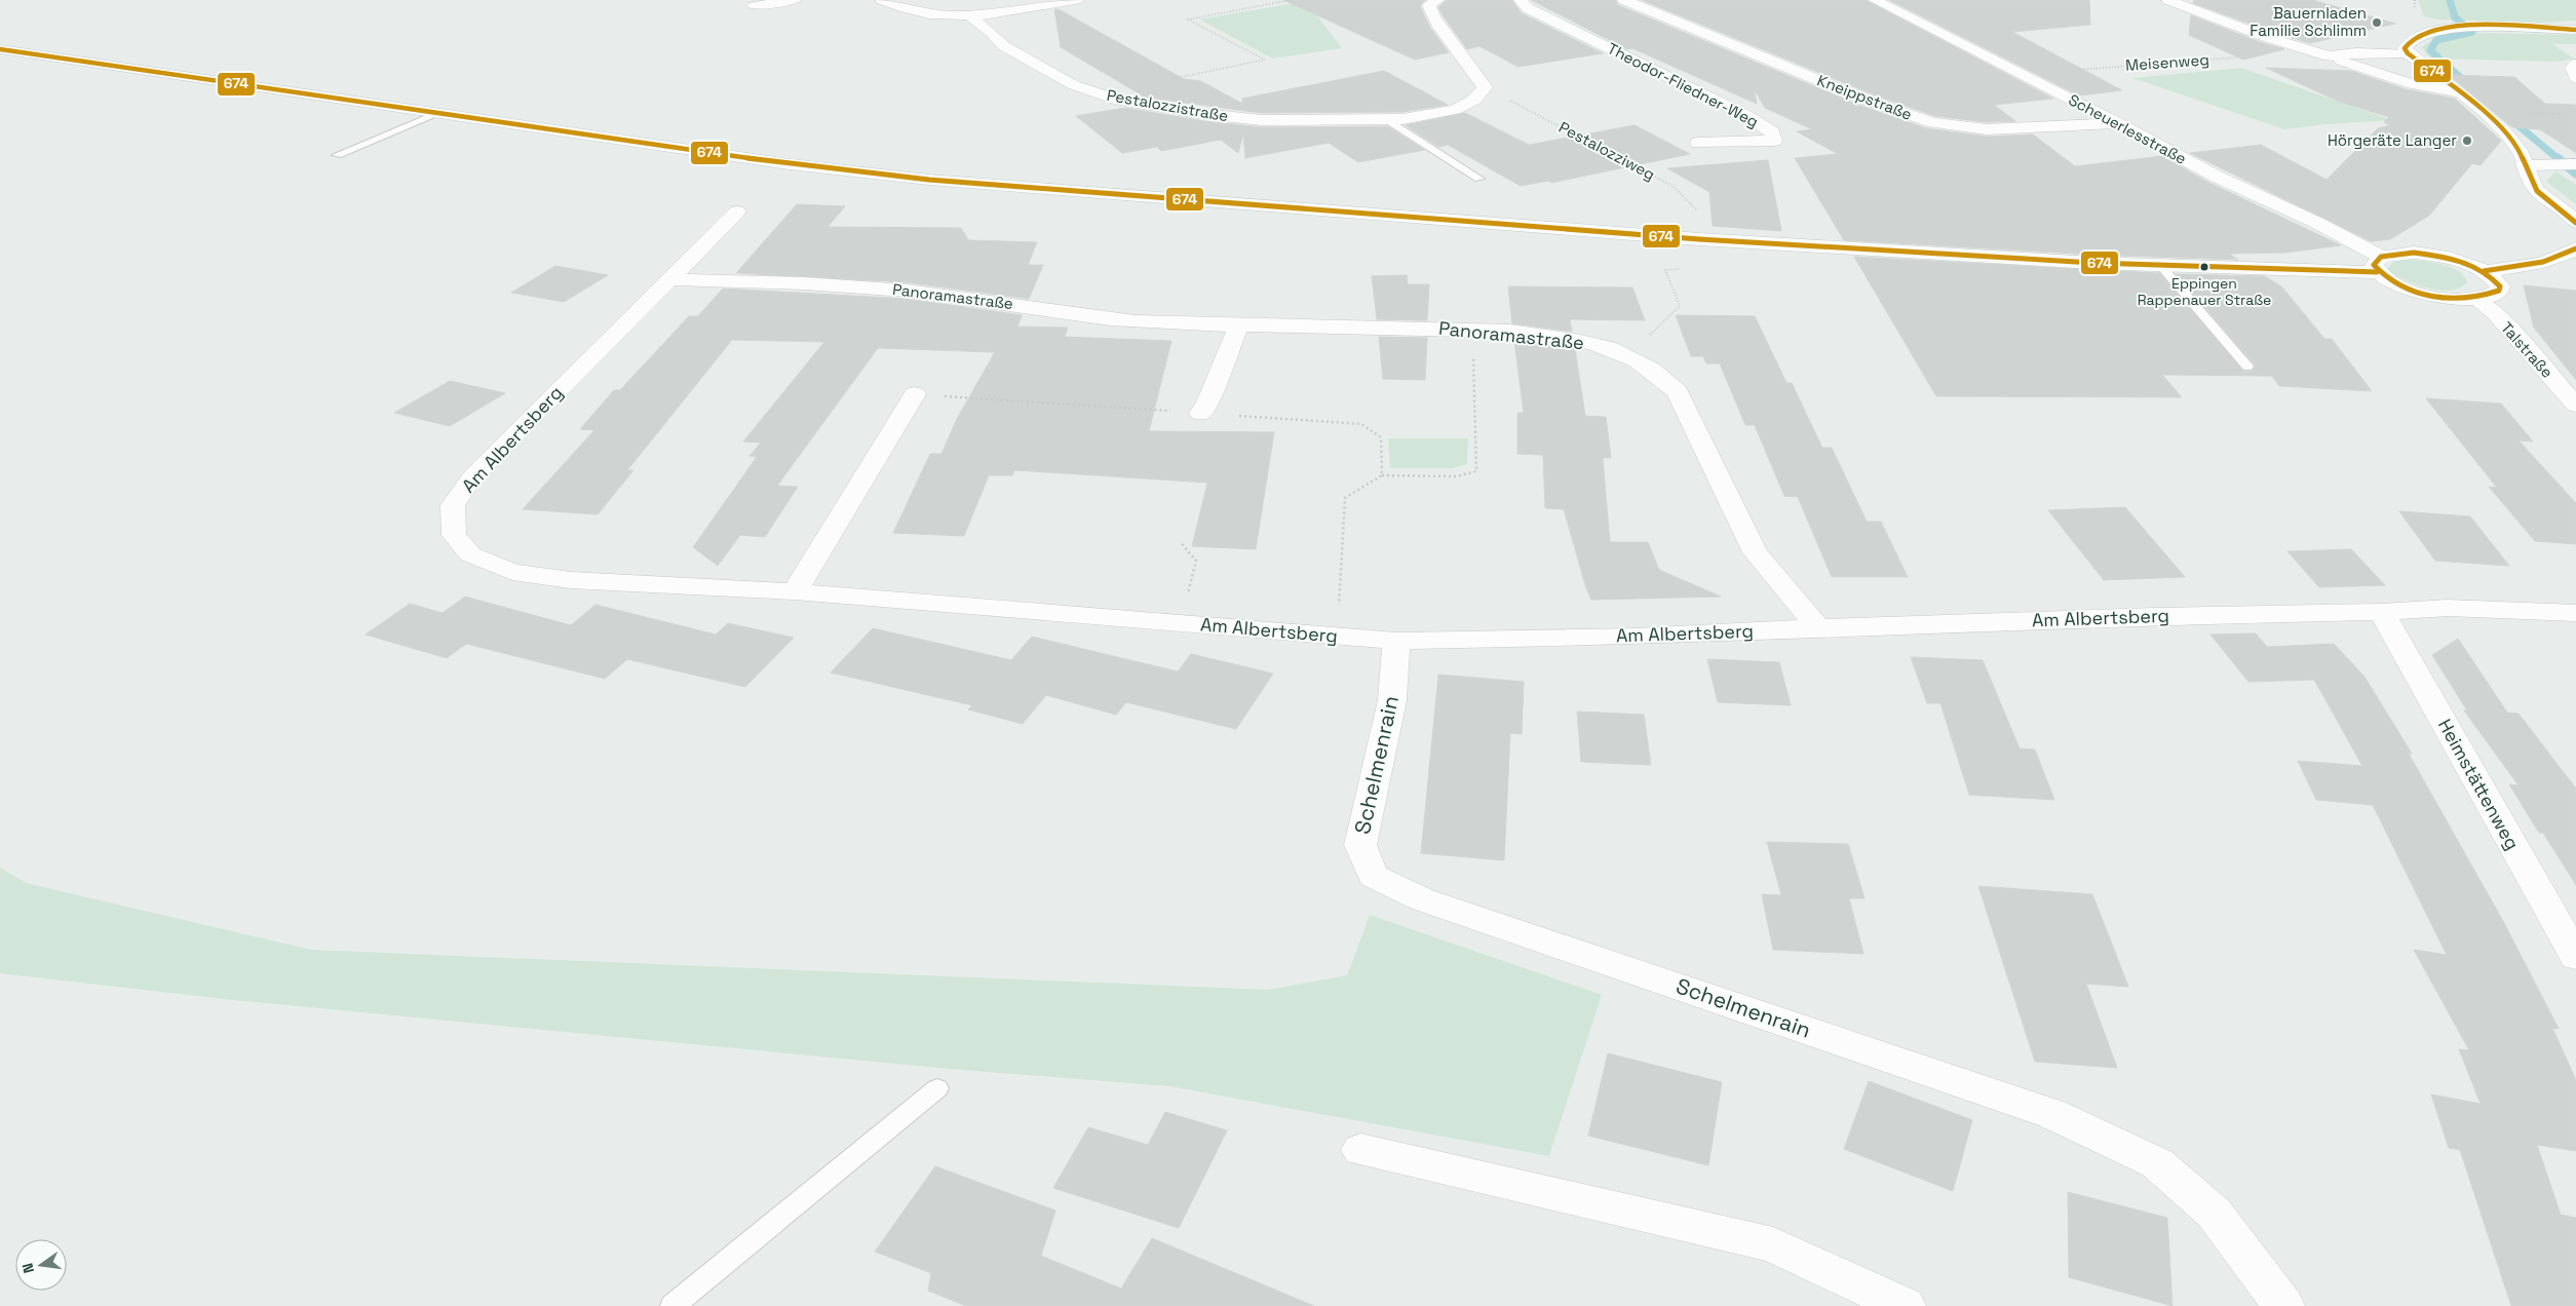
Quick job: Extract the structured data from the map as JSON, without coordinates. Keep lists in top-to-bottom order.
{
  "streets": {
    "street": [
      "Theodor-Fliedner-Weg",
      "Kneippstraße",
      "Pestalozzistraße",
      "Scheuerlesstraße",
      "Panoramastraße",
      "Talstraße",
      "Am Albertsberg",
      "Schelmenrain",
      "Heimstättenweg"
    ],
    "path": ["Meisenweg", "Pestalozziweg"]
  },
  "crossings": [
    ["Meisenweg", "Scheuerlesstraße"],
    ["Kneippstraße", "Scheuerlesstraße"],
    ["Pestalozzistraße", "Pestalozziweg"],
    ["Scheuerlesstraße", "Talstraße"],
    ["Panoramastraße", "Am Albertsberg"],
    ["Am Albertsberg", "Schelmenrain"],
    ["Am Albertsberg", "Heimstättenweg"]
  ],
  "places": ["Bauernladen Familie Schlimm", "Hörgeräte Langer", "Eppingen Rappenauer Straße"],
  "lines": ["transit line 674"],
  "north": "left"
}
